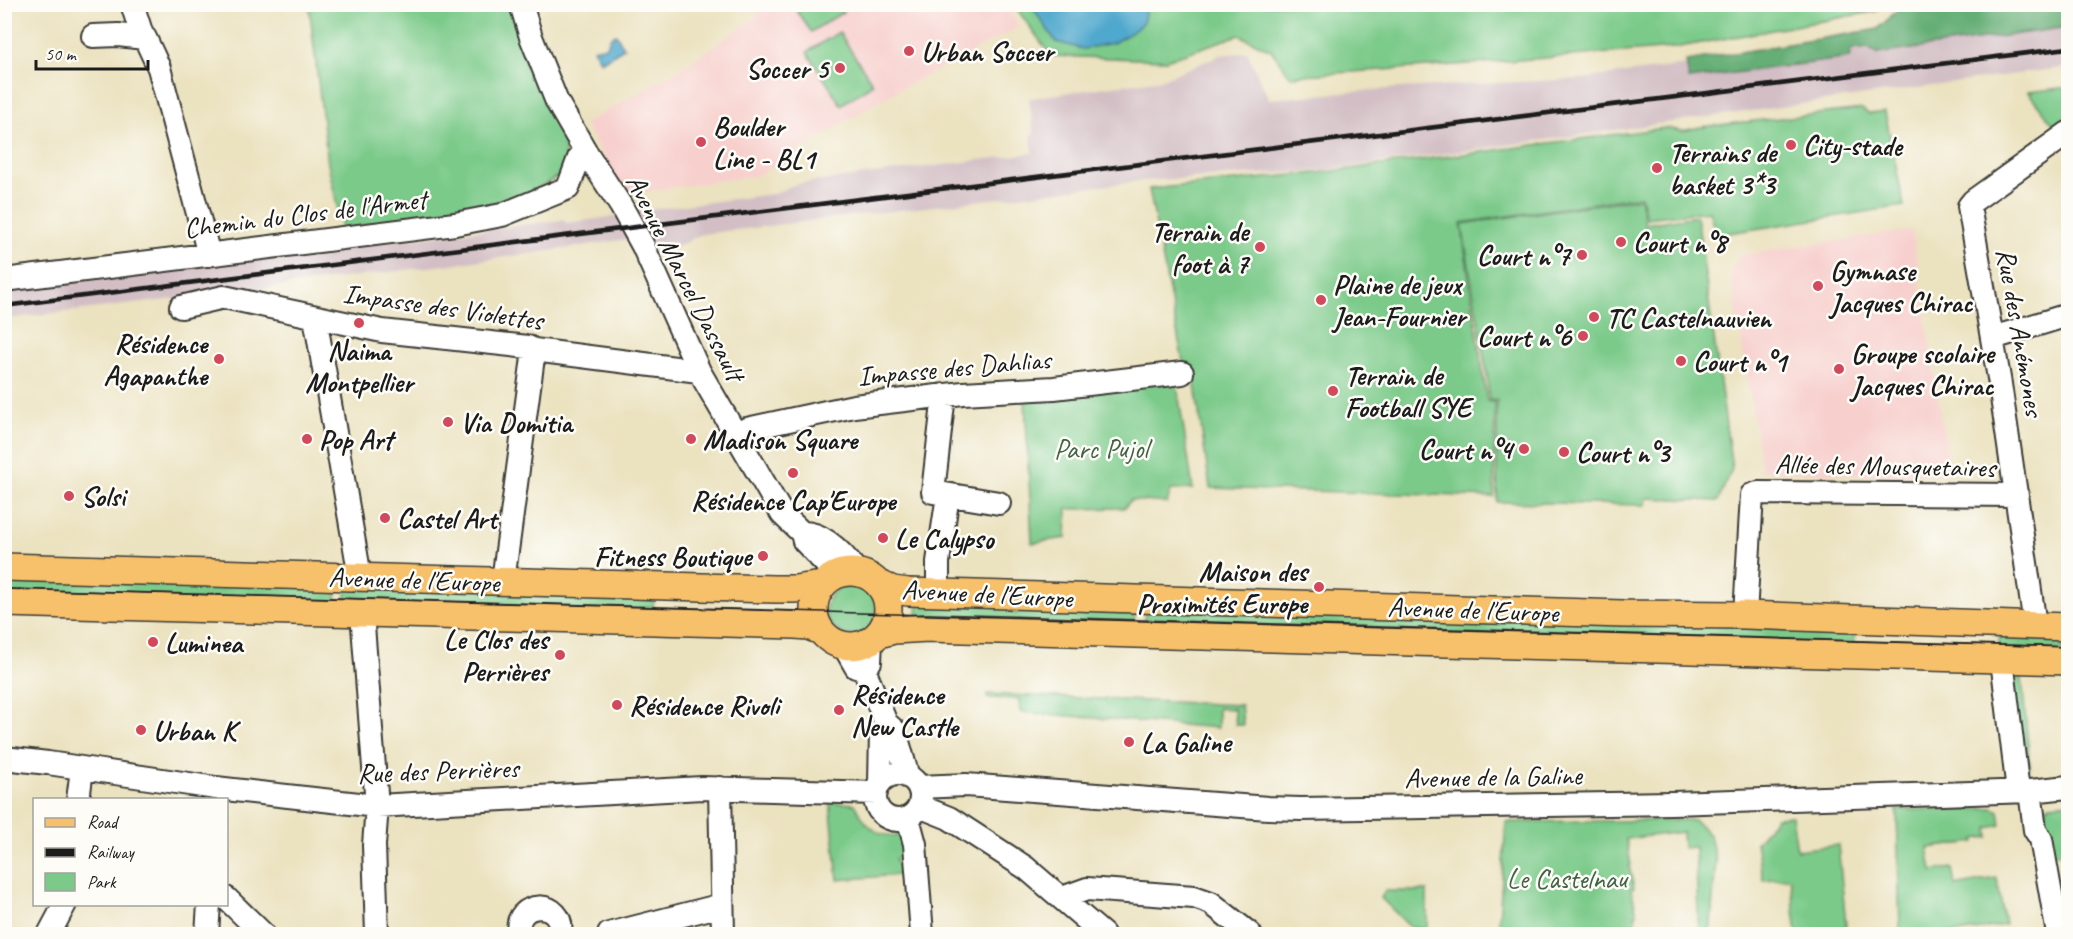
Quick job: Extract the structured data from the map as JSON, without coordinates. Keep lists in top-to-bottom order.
{
  "streets": {
    "main road": ["Avenue de l'Europe"],
    "street": [
      "Chemin du Clos de l'Armet",
      "Avenue Marcel Dassault",
      "Impasse des Violettes",
      "Rue des Anémones",
      "Impasse des Dahlias",
      "Allée des Mousquetaires",
      "Rue des Perrières",
      "Avenue de la Galine"
    ]
  },
  "crossings": [
    ["Chemin du Clos de l'Armet", "Avenue Marcel Dassault"],
    ["Avenue Marcel Dassault", "Impasse des Violettes"],
    ["Avenue Marcel Dassault", "Impasse des Dahlias"],
    ["Avenue Marcel Dassault", "Avenue de l'Europe"],
    ["Rue des Anémones", "Allée des Mousquetaires"],
    ["Rue des Anémones", "Avenue de l'Europe"],
    ["Allée des Mousquetaires", "Avenue de l'Europe"],
    ["Rue des Perrières", "Avenue de la Galine"]
  ],
  "parks": ["Parc Pujol", "Le Castelnau"],
  "places": [
    "Urban Soccer",
    "Soccer 5",
    "Boulder Line - BL1",
    "City-stade",
    "Terrains de basket 3*3",
    "Court n°8",
    "Terrain de foot à 7",
    "Court n°7",
    "Gymnase Jacques Chirac",
    "Plaine de jeux Jean-Fournier",
    "TC Castelnauvien",
    "Naima Montpellier",
    "Court n°6",
    "Résidence Agapanthe",
    "Court n°1",
    "Groupe scolaire Jacques Chirac",
    "Terrain de Football SYE",
    "Via Domitia",
    "Pop Art",
    "Madison Square",
    "Court n°4",
    "Court n°3",
    "Résidence Cap'Europe",
    "Solsi",
    "Castel Art",
    "Le Calypso",
    "Fitness Boutique",
    "Maison des Proximités Europe",
    "Luminea",
    "Le Clos des Perrières",
    "Résidence Rivoli",
    "Résidence New Castle",
    "Urban K",
    "La Galine"
  ],
  "legend": ["Road", "Railway", "Park"],
  "scale_bar": "50 m"
}
